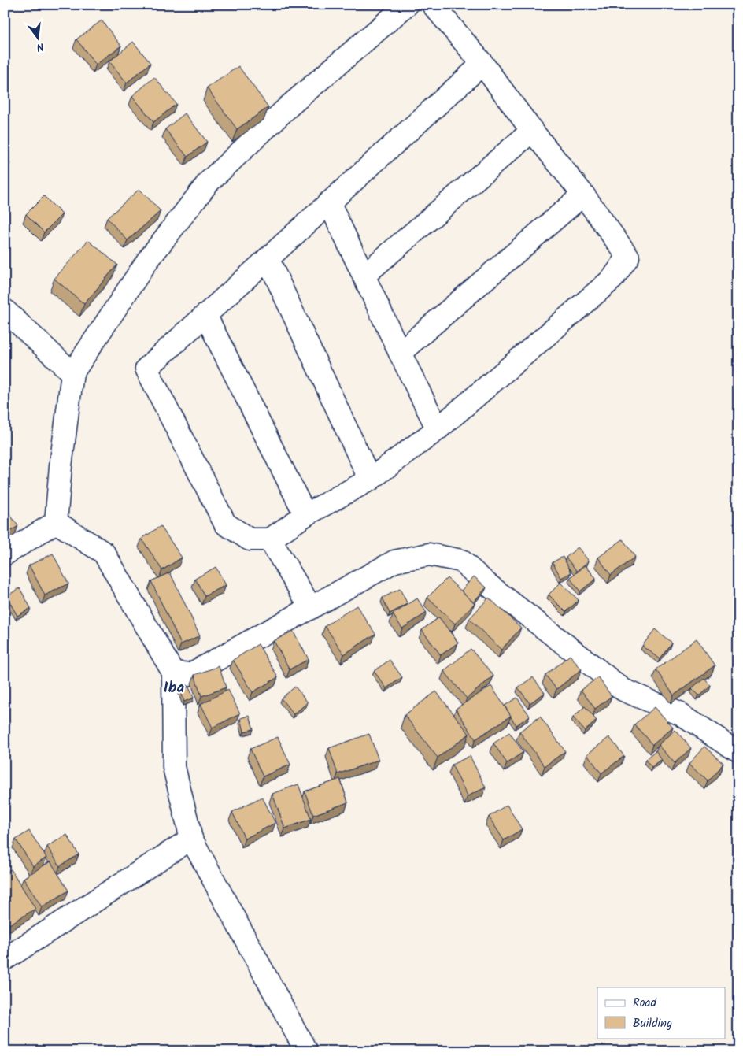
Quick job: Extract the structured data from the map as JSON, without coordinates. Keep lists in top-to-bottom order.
{
  "districts": ["Iba"],
  "legend": ["Road", "Building"],
  "north": "bottom"
}
